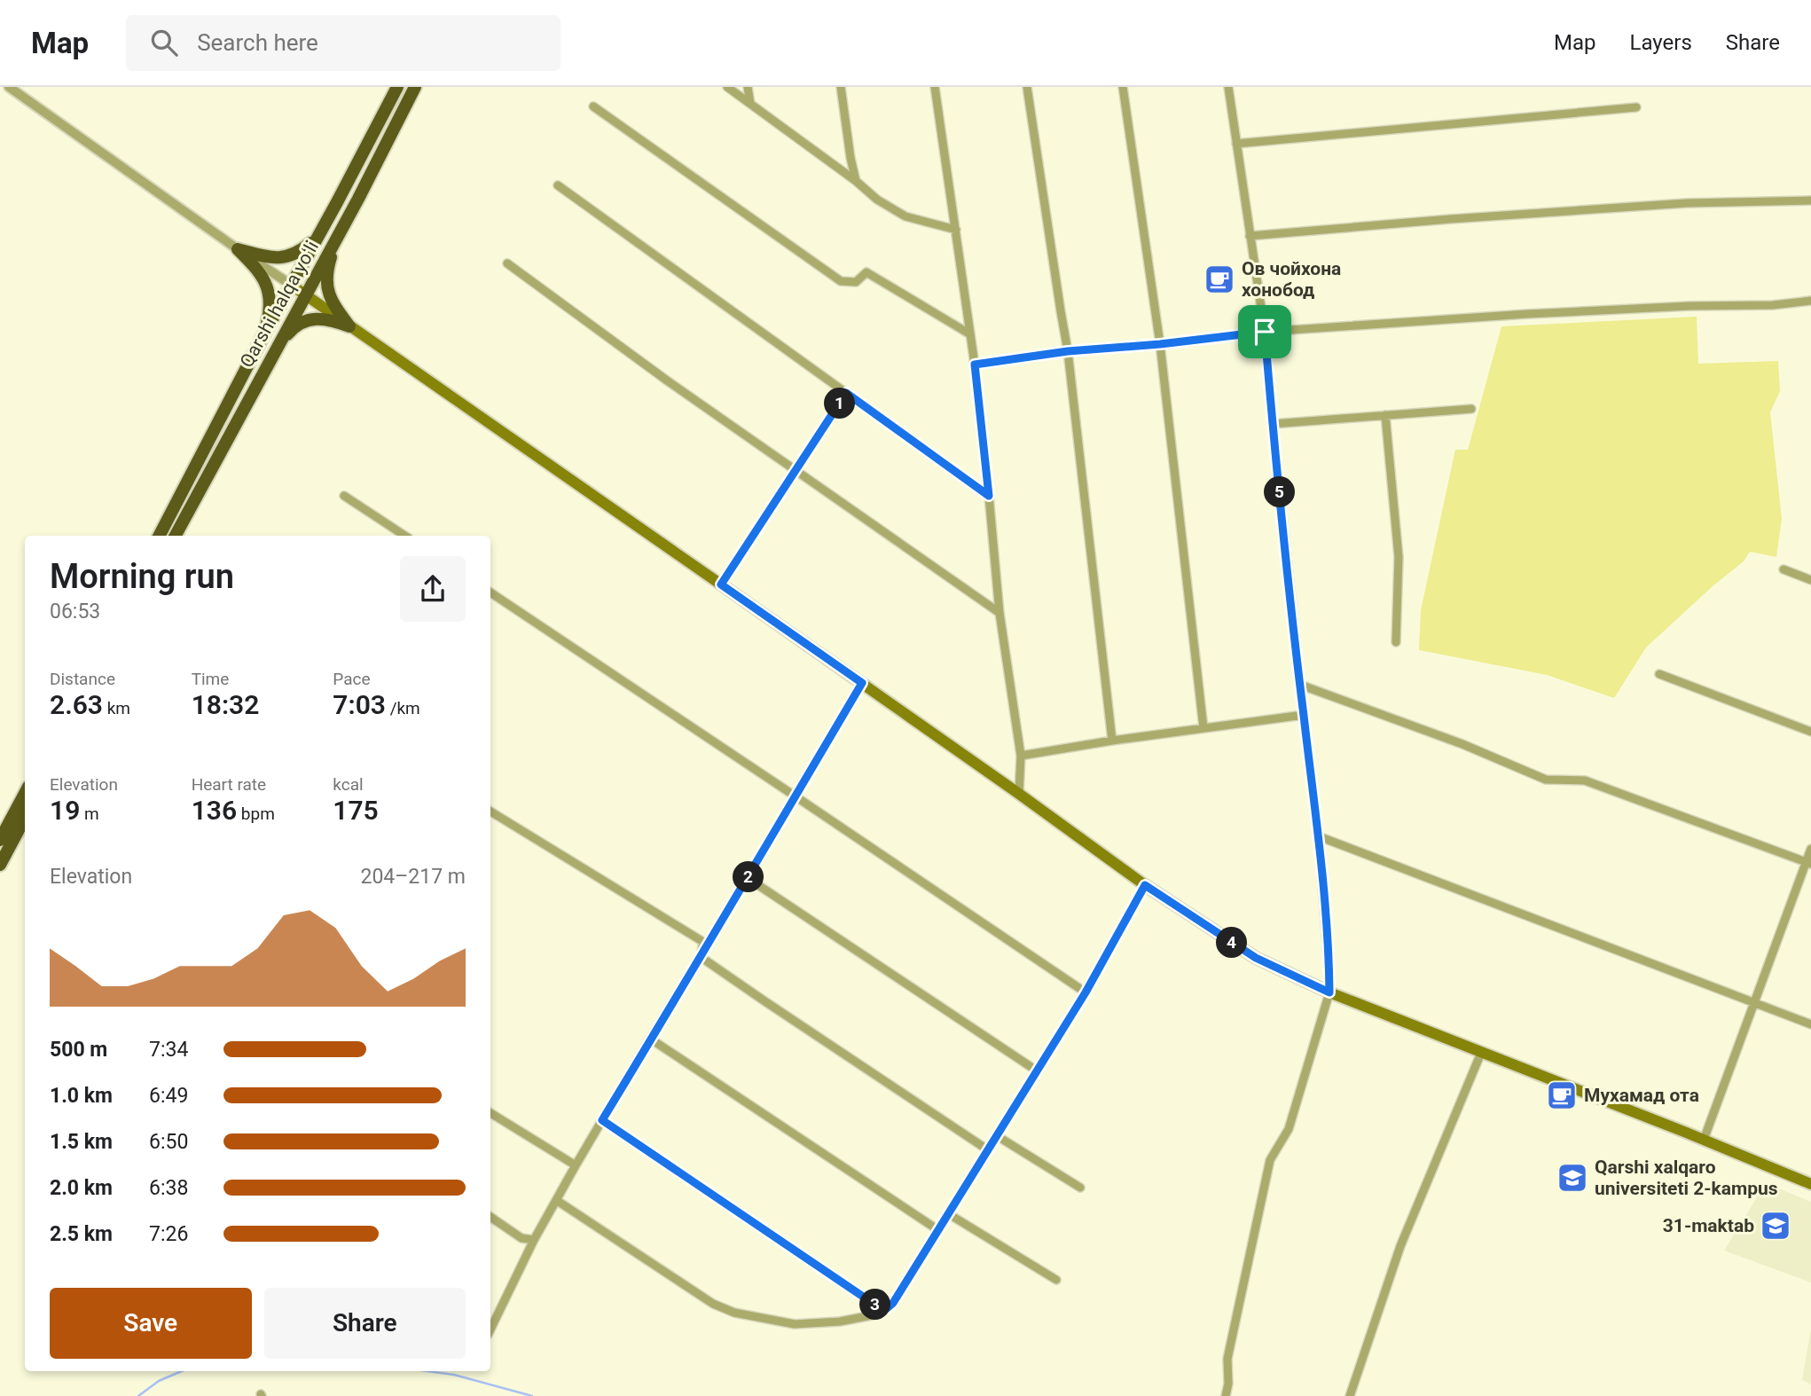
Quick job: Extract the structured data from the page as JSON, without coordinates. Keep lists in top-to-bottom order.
{
  "streets": {
    "highway": ["Qarshi halqa yoʻli"]
  },
  "places": {
    "cafe": ["Ов чойхона хонобод", "Мухамад ота"],
    "school or university": ["Qarshi xalqaro universiteti 2-kampus", "31-maktab"]
  },
  "page": {
    "header": "Map",
    "search": "Search here",
    "nav": ["Map", "Layers", "Share"],
    "pins": [
      "1",
      "5",
      "2",
      "4",
      "3"
    ],
    "heading": ["Morning run", "06:53"],
    "stats": [
      ["Distance", "2.63 km"],
      ["Time", "18:32"],
      ["Pace", "7:03 /km"],
      ["Elevation", "19 m"],
      ["Heart rate", "136 bpm"],
      ["kcal", "175"]
    ],
    "chart": ["Elevation", "204–217 m"],
    "list": [
      {
        "name": "500 m",
        "note": "7:34"
      },
      {
        "name": "1.0 km",
        "note": "6:49"
      },
      {
        "name": "1.5 km",
        "note": "6:50"
      },
      {
        "name": "2.0 km",
        "note": "6:38"
      },
      {
        "name": "2.5 km",
        "note": "7:26"
      }
    ],
    "buttons": ["Save", "Share"]
  }
}
